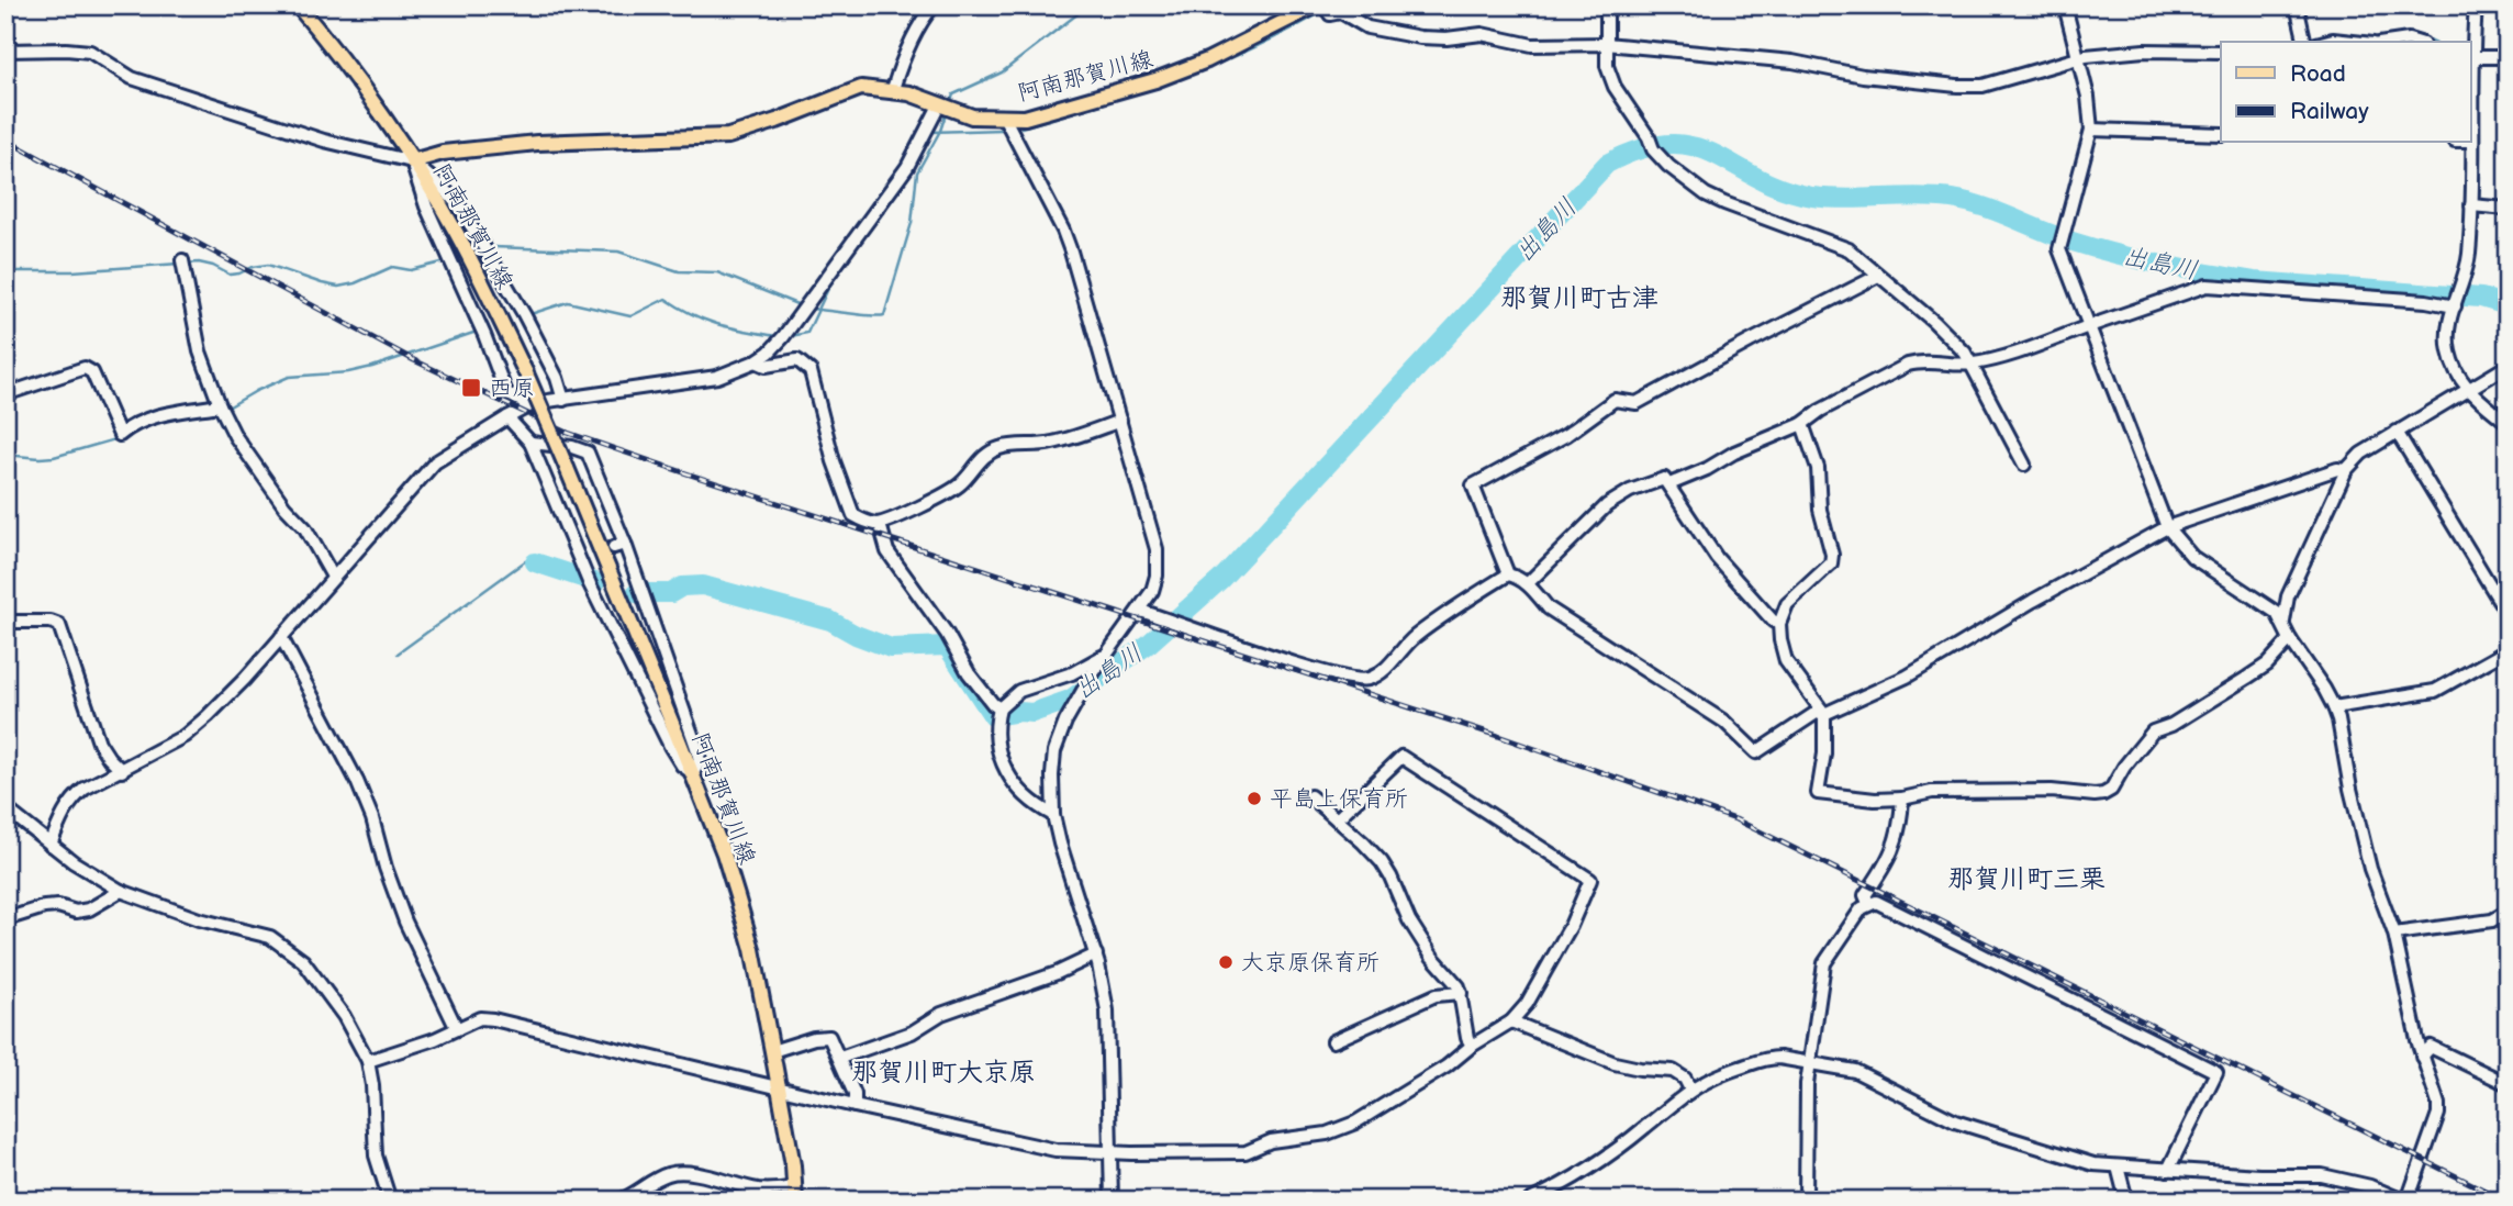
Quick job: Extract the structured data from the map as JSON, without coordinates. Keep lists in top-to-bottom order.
{
  "streets": {
    "main road": ["阿南那賀川線"]
  },
  "districts": ["那賀川町古津", "那賀川町三栗", "那賀川町大京原"],
  "water": ["出島川"],
  "places": {
    "transit": ["西原"],
    "other": ["平島上保育所", "大京原保育所"]
  },
  "legend": ["Road", "Railway"]
}
